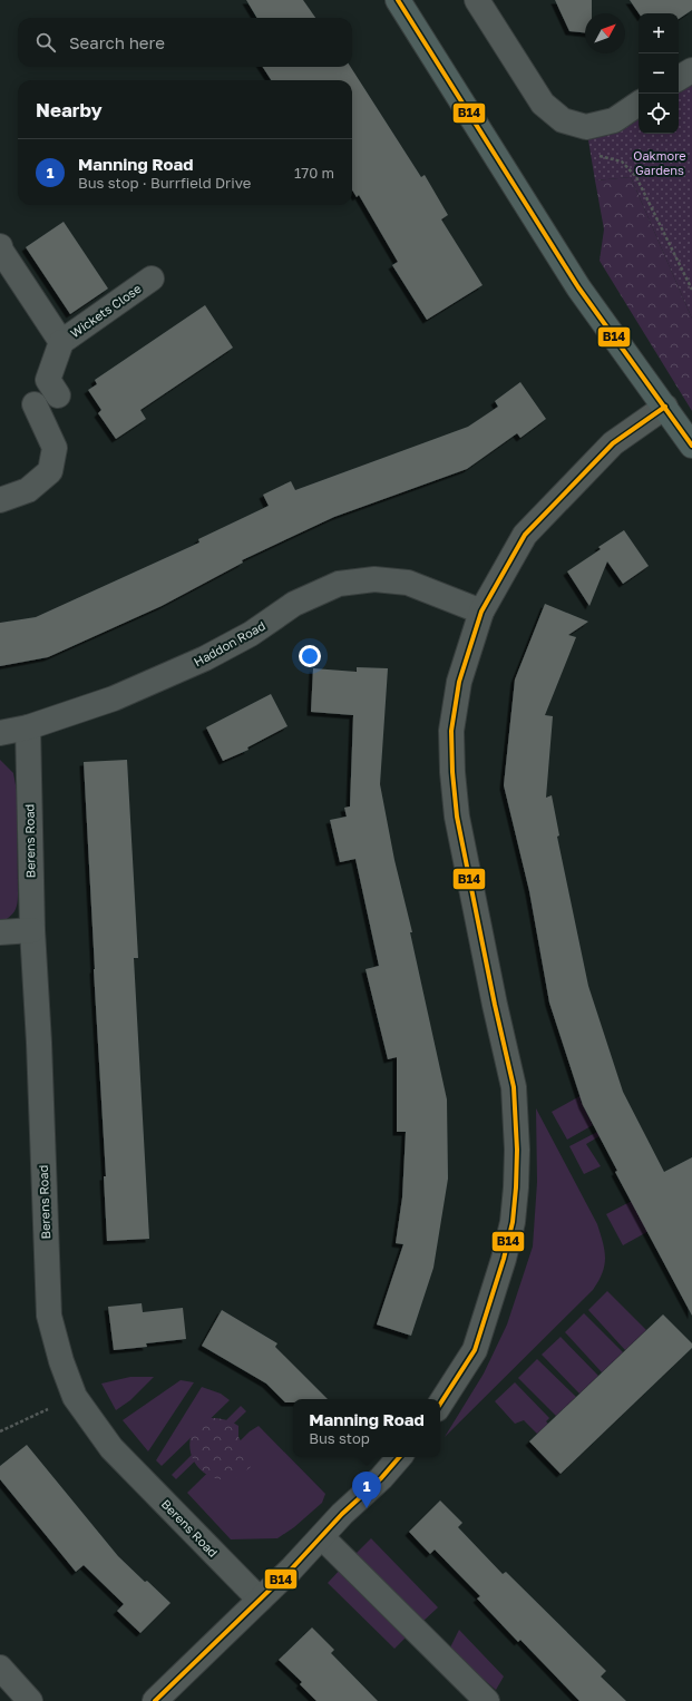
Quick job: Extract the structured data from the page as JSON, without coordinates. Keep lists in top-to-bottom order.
{
  "streets": {
    "street": ["Wickets Close", "Haddon Road", "Berens Road"]
  },
  "crossings": [
    ["Haddon Road", "Berens Road"]
  ],
  "parks": ["Oakmore Gardens"],
  "lines": ["transit line B14"],
  "north": "top right",
  "page": {
    "map_buttons": ["+", "−"],
    "search": "Search here",
    "heading": "Nearby",
    "list": [
      {
        "mark": "1",
        "name": "Manning Road",
        "note": "Bus stop · Burrfield Drive",
        "value": "170 m"
      }
    ],
    "popup": ["Manning Road", "Bus stop"],
    "pins": "1"
  }
}
